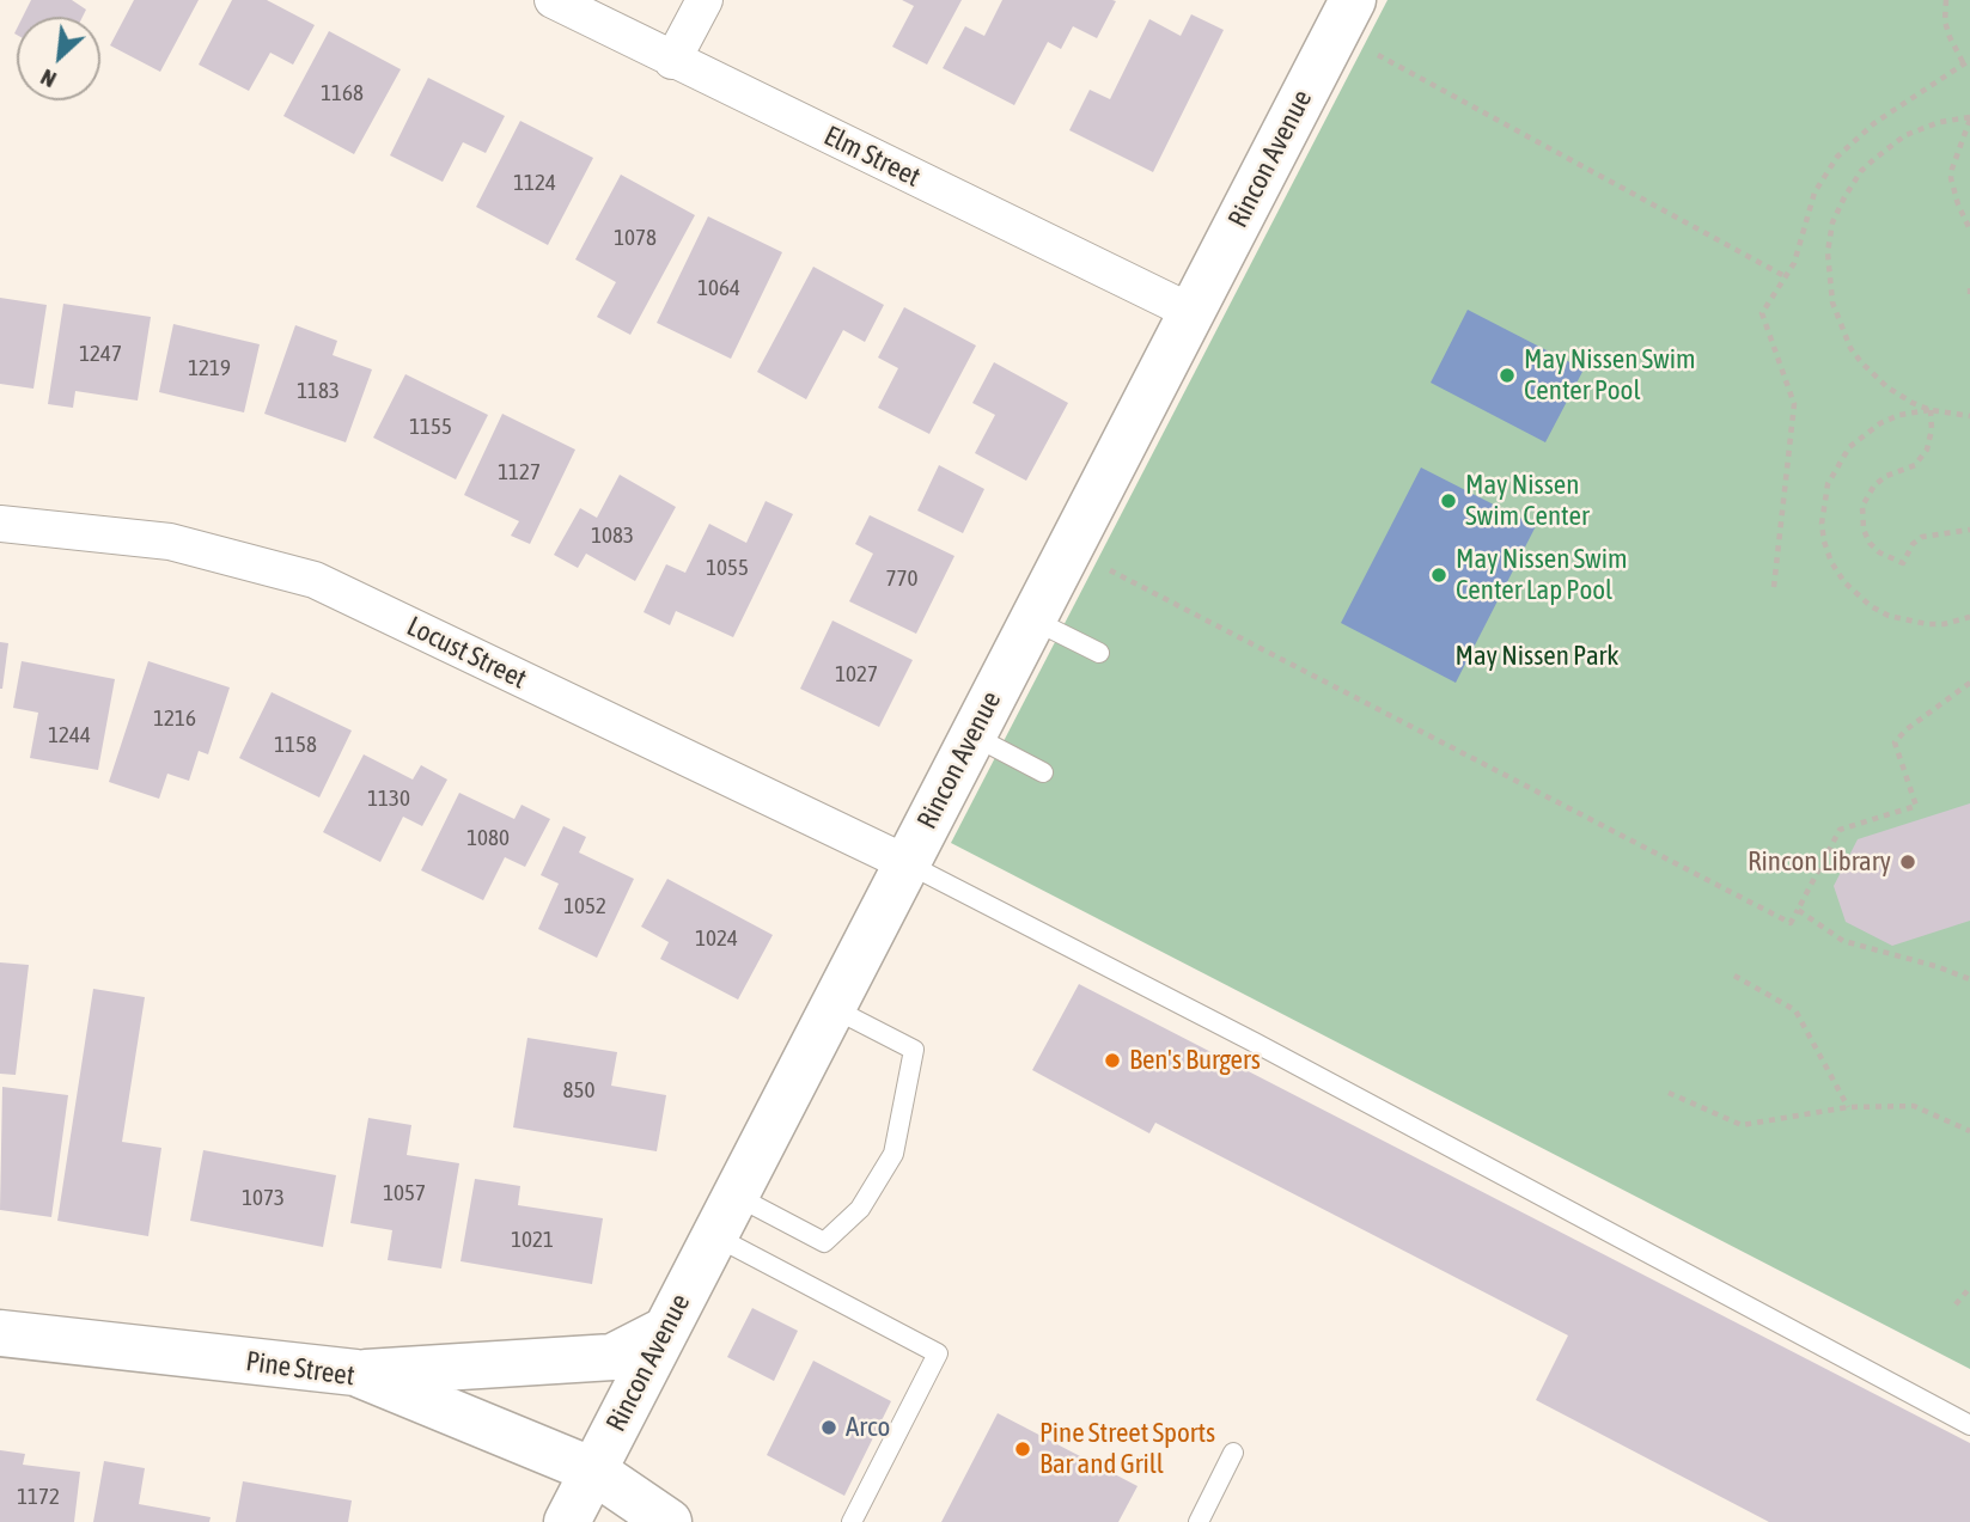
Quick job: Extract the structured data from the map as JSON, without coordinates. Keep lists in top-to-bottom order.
{
  "streets": {
    "street": [
      "Elm Street",
      "Rincon Avenue",
      "Locust Street",
      "Pine Street"
    ]
  },
  "crossings": [
    ["Elm Street", "Rincon Avenue"],
    ["Rincon Avenue", "Locust Street"],
    ["Rincon Avenue", "Pine Street"]
  ],
  "parks": ["May Nissen Park"],
  "places": [
    "May Nissen Swim Center Pool",
    "May Nissen Swim Center",
    "May Nissen Swim Center Lap Pool",
    "Rincon Library",
    "Ben's Burgers",
    "Arco",
    "Pine Street Sports Bar and Grill"
  ],
  "house_numbers": [
    "1168",
    "1124",
    "1078",
    "1064",
    "1247",
    "1219",
    "1183",
    "1155",
    "1127",
    "1083",
    "1055",
    "770",
    "1027",
    "1216",
    "1244",
    "1158",
    "1130",
    "1080",
    "1052",
    "1024",
    "850",
    "1057",
    "1073",
    "1021",
    "1172"
  ],
  "north": "bottom left"
}
